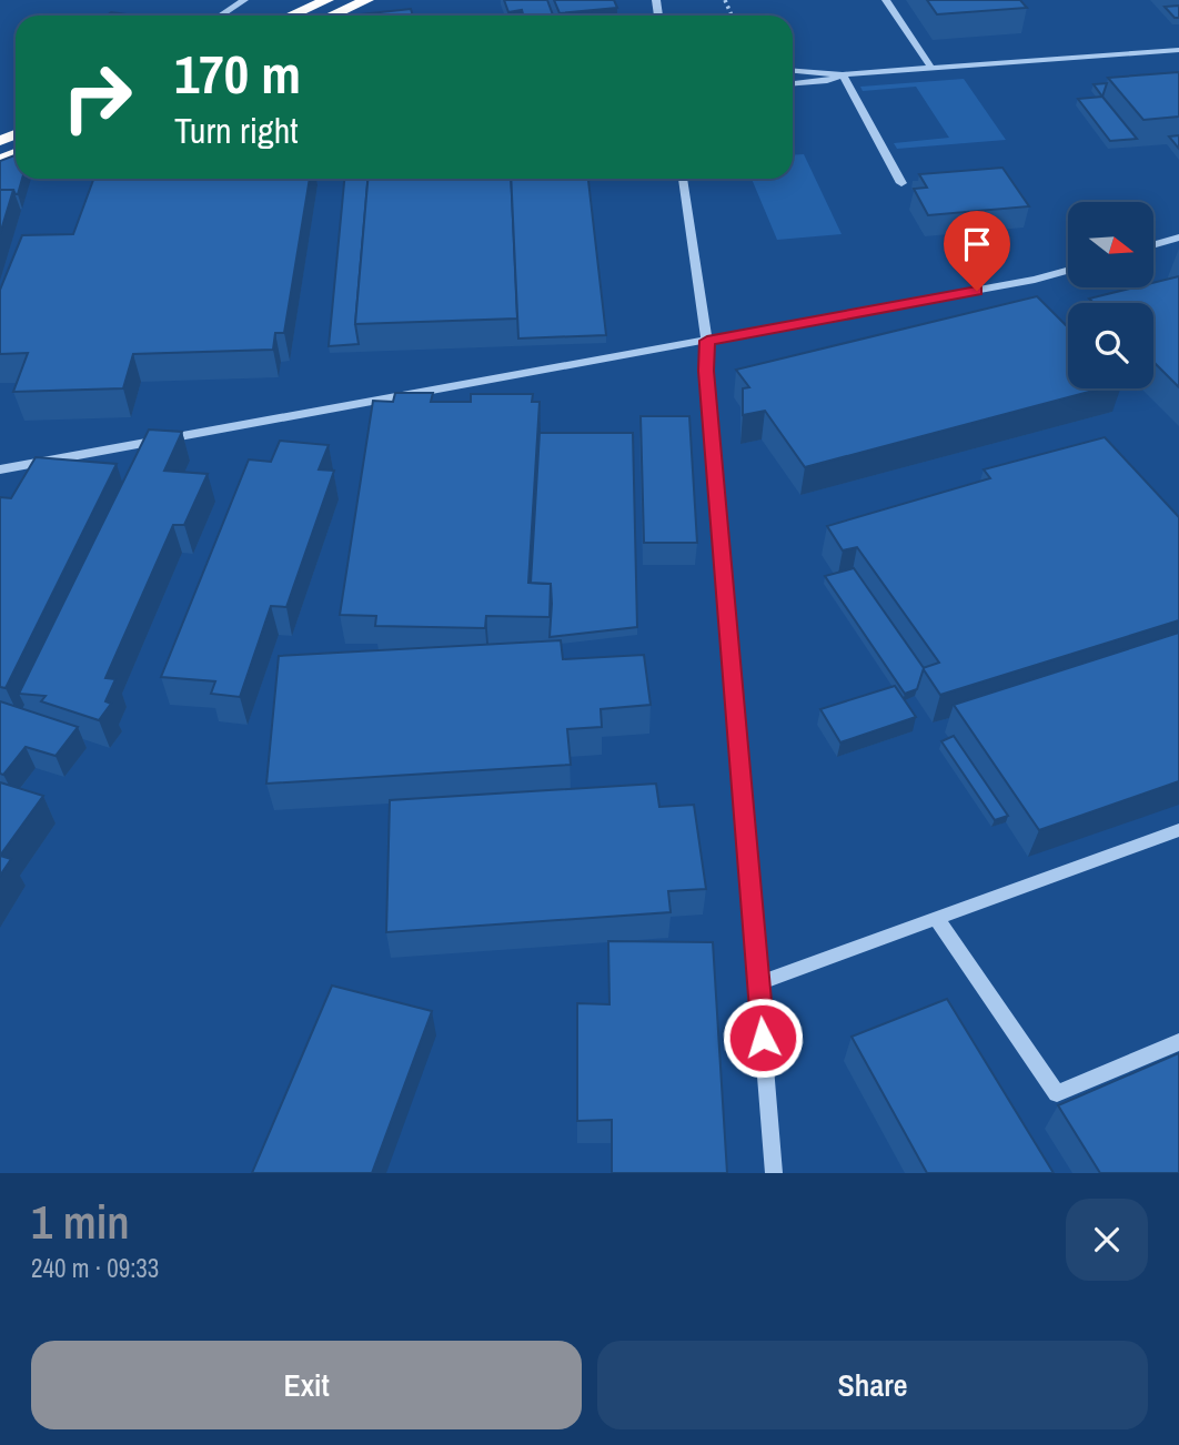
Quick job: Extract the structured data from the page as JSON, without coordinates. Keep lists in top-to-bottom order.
{
  "north": "right",
  "page": {
    "turn": ["170 m", "Turn right"],
    "heading": ["1 min", "240 m · 09:33"],
    "buttons": ["Exit", "Share"]
  }
}
